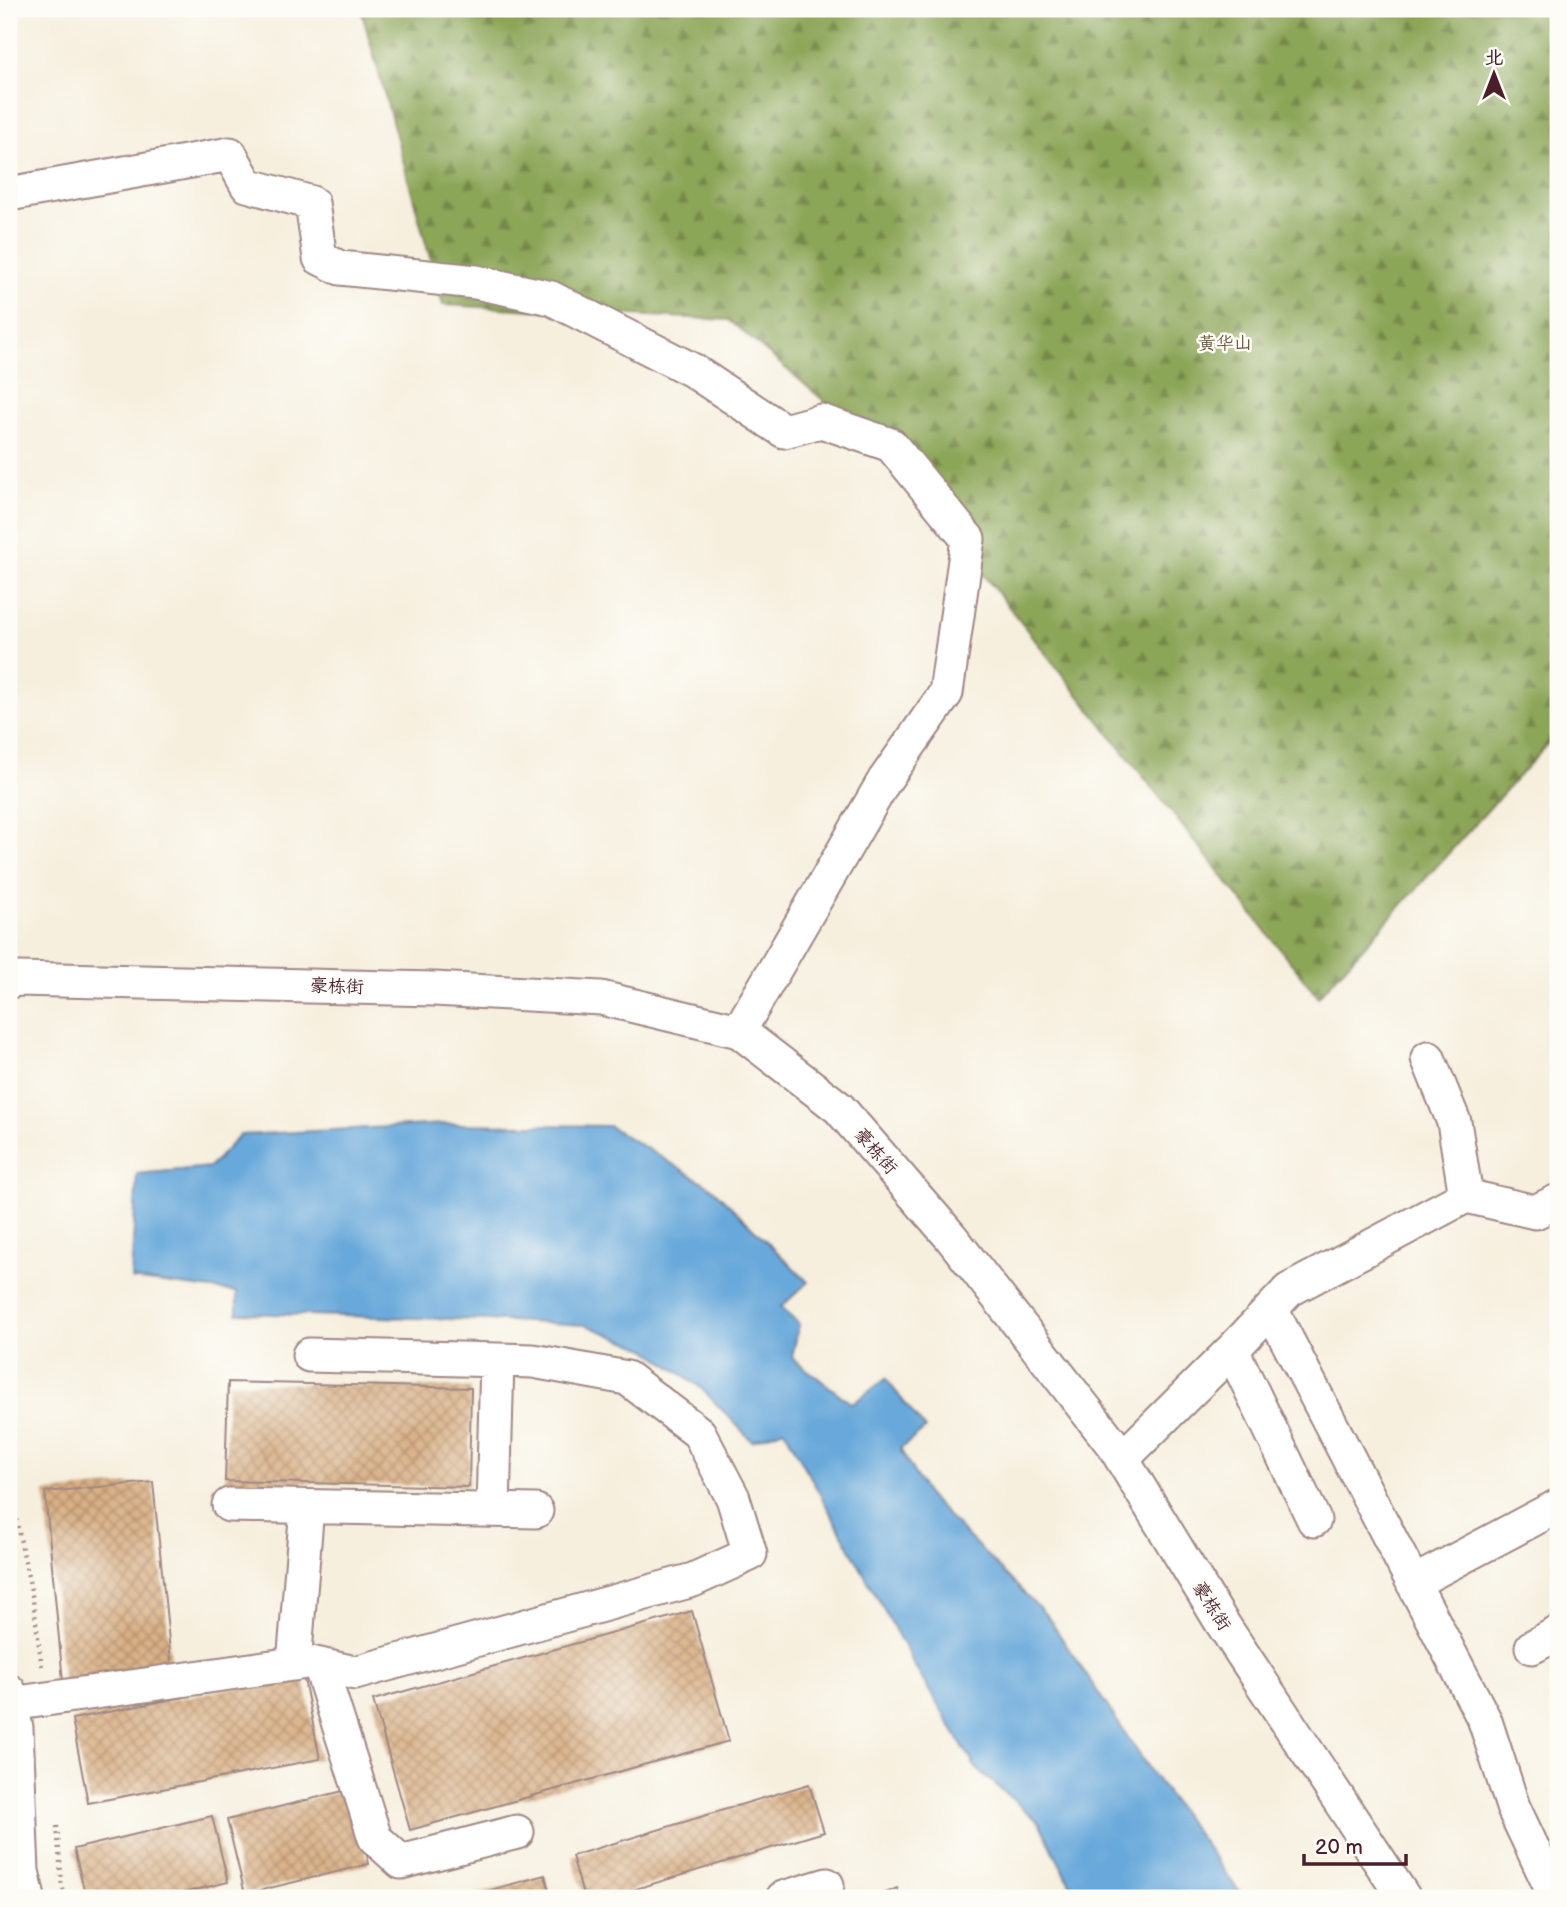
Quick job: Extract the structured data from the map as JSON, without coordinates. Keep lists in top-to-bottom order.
{
  "streets": {
    "street": ["豪栋街"]
  },
  "parks": ["黄华山"],
  "scale_bar": "20 m",
  "north": "top"
}
